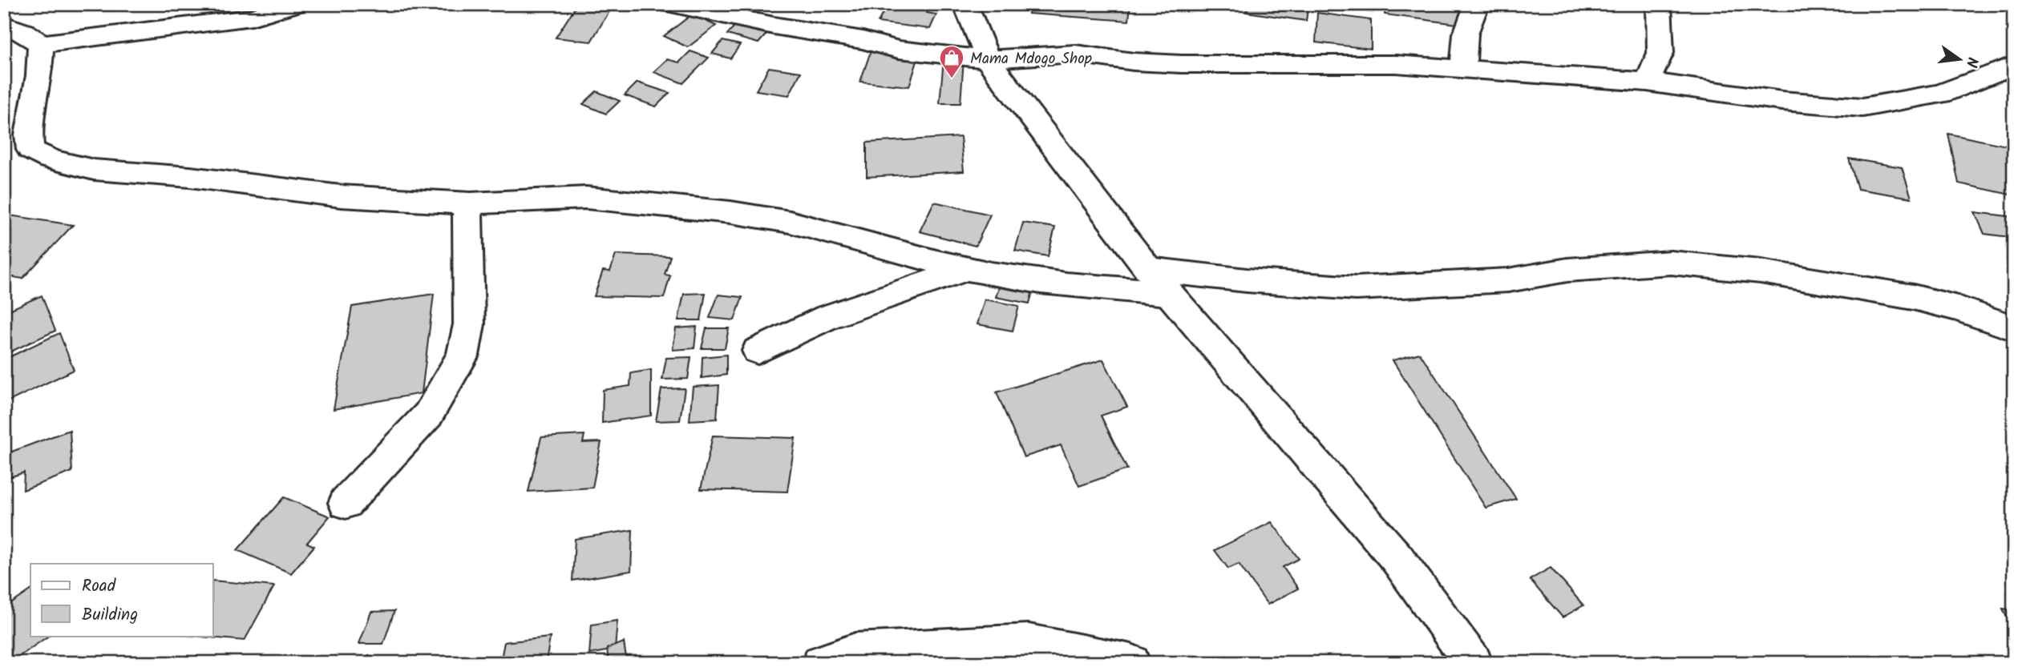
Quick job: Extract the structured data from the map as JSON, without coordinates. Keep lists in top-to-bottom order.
{
  "places": {
    "shop": ["Mama Mdogo Shop"]
  },
  "legend": ["Road", "Building"],
  "north": "right"
}
